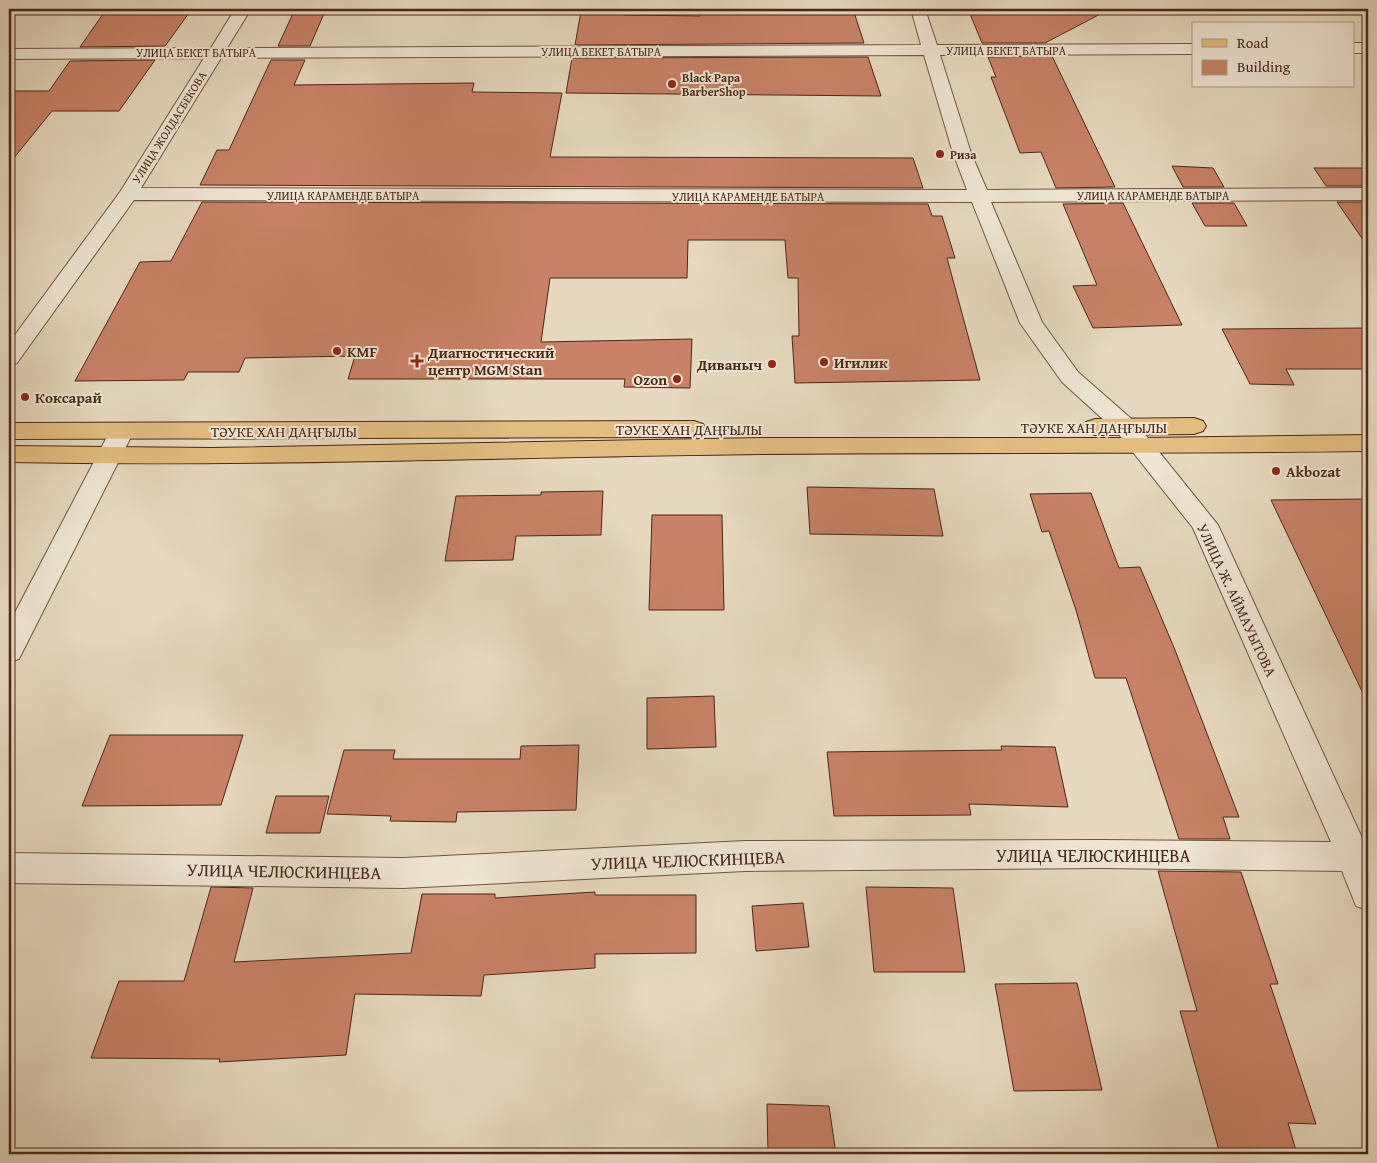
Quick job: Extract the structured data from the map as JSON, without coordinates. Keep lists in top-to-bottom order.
{
  "streets": {
    "main road": ["ТӘУКЕ ХАН ДАҢҒЫЛЫ"],
    "street": [
      "УЛИЦА БЕКЕТ БАТЫРА",
      "УЛИЦА ЖОЛДАСБЕКОВА",
      "УЛИЦА КАРАМЕНДЕ БАТЫРА",
      "УЛИЦА Ж. АЙМАУЫТОВА",
      "УЛИЦА ЧЕЛЮСКИНЦЕВА"
    ]
  },
  "crossings": [
    ["УЛИЦА БЕКЕТ БАТЫРА", "УЛИЦА ЖОЛДАСБЕКОВА"],
    ["УЛИЦА БЕКЕТ БАТЫРА", "УЛИЦА Ж. АЙМАУЫТОВА"],
    ["УЛИЦА ЖОЛДАСБЕКОВА", "УЛИЦА КАРАМЕНДЕ БАТЫРА"],
    ["УЛИЦА КАРАМЕНДЕ БАТЫРА", "УЛИЦА Ж. АЙМАУЫТОВА"],
    ["ТӘУКЕ ХАН ДАҢҒЫЛЫ", "УЛИЦА Ж. АЙМАУЫТОВА"],
    ["УЛИЦА Ж. АЙМАУЫТОВА", "УЛИЦА ЧЕЛЮСКИНЦЕВА"]
  ],
  "places": {
    "other": [
      "Black Papa BarberShop",
      "Риза",
      "KMF",
      "Игилик",
      "Диваныч",
      "Ozon",
      "Коксарай",
      "Akbozat"
    ],
    "health": ["Диагностический центр MGM Stan"]
  },
  "legend": ["Road", "Building"]
}
